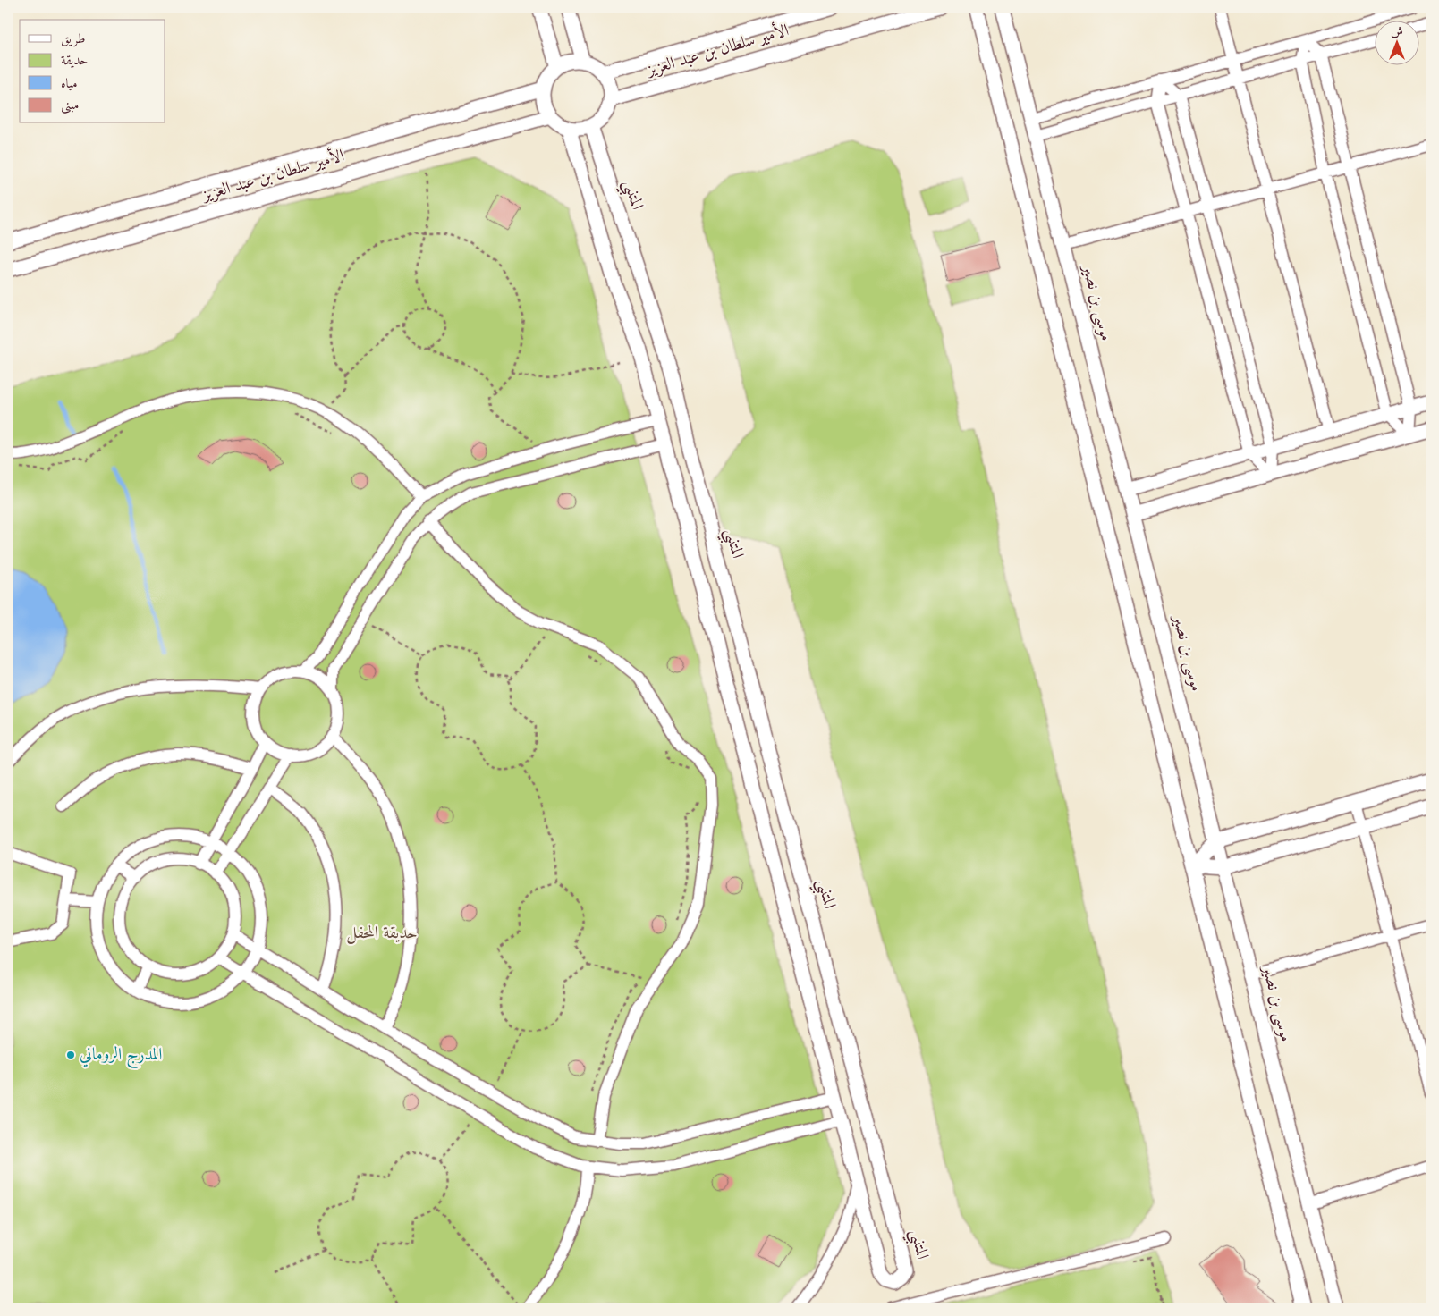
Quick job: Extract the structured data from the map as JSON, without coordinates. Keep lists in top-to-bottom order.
{
  "streets": {
    "street": ["الأمير سلطان بن عبد العزيز", "المتنبي", "موسى بن نصير"]
  },
  "crossings": [
    ["الأمير سلطان بن عبد العزيز", "المتنبي"]
  ],
  "parks": ["حديقة المحفل"],
  "places": ["المدرج الروماني"],
  "legend": [
    "طريق",
    "حديقة",
    "مياه",
    "مبنى"
  ],
  "north": "top"
}
